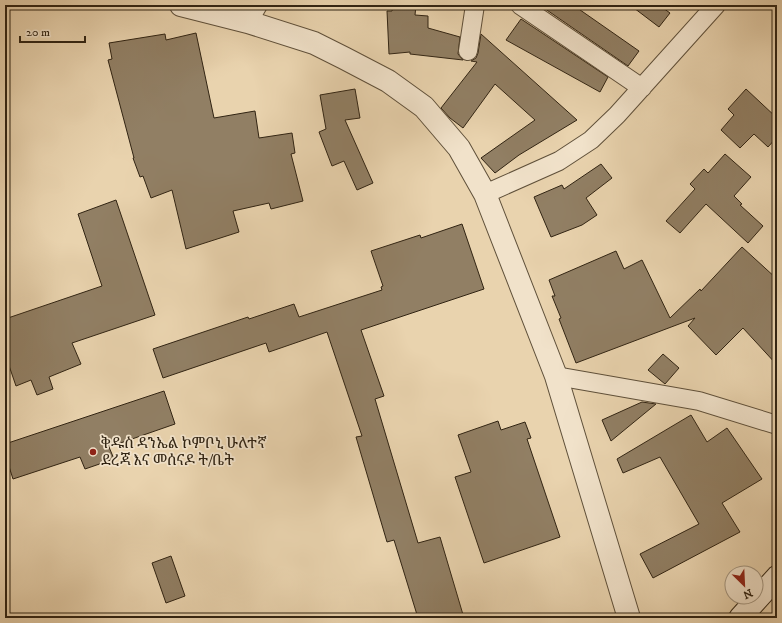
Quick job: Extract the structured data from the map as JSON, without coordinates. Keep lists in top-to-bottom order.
{
  "places": ["ቅዱስ ዳንኤል ኮምቦኒ ሁለተኛ ደረጃ እና መሰናዶ ት/ቤት"],
  "scale_bar": "20 m",
  "north": "bottom right"
}
